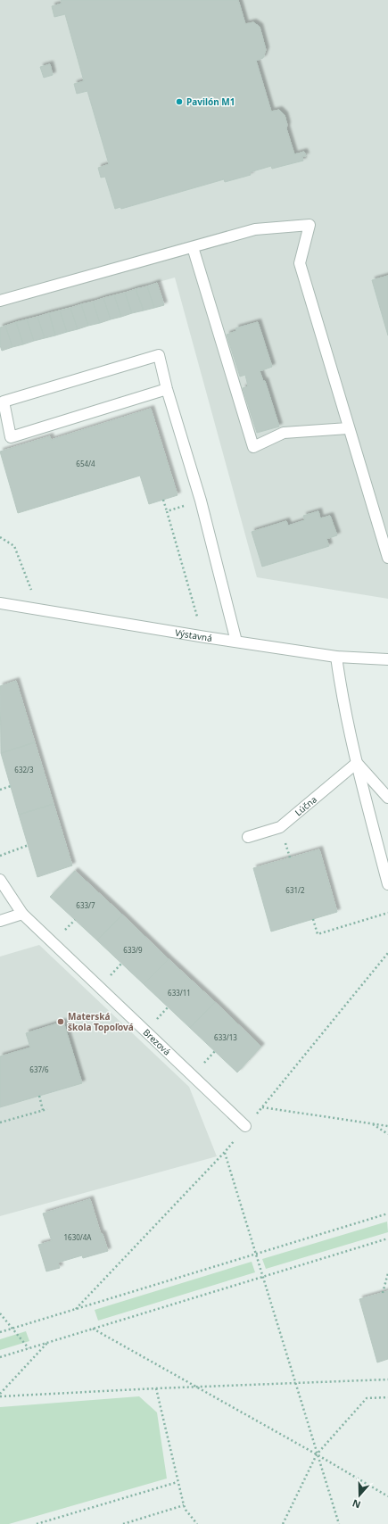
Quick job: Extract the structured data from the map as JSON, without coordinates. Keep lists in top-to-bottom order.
{
  "streets": {
    "street": ["Výstavná", "Lúčna", "Brezová"]
  },
  "places": ["Pavilón M1", "Materská škola Topoľová"],
  "house_numbers": [
    "654/4",
    "632/3",
    "631/2",
    "633/7",
    "633/9",
    "633/11",
    "633/13",
    "637/6",
    "1630/4A"
  ],
  "north": "bottom"
}
